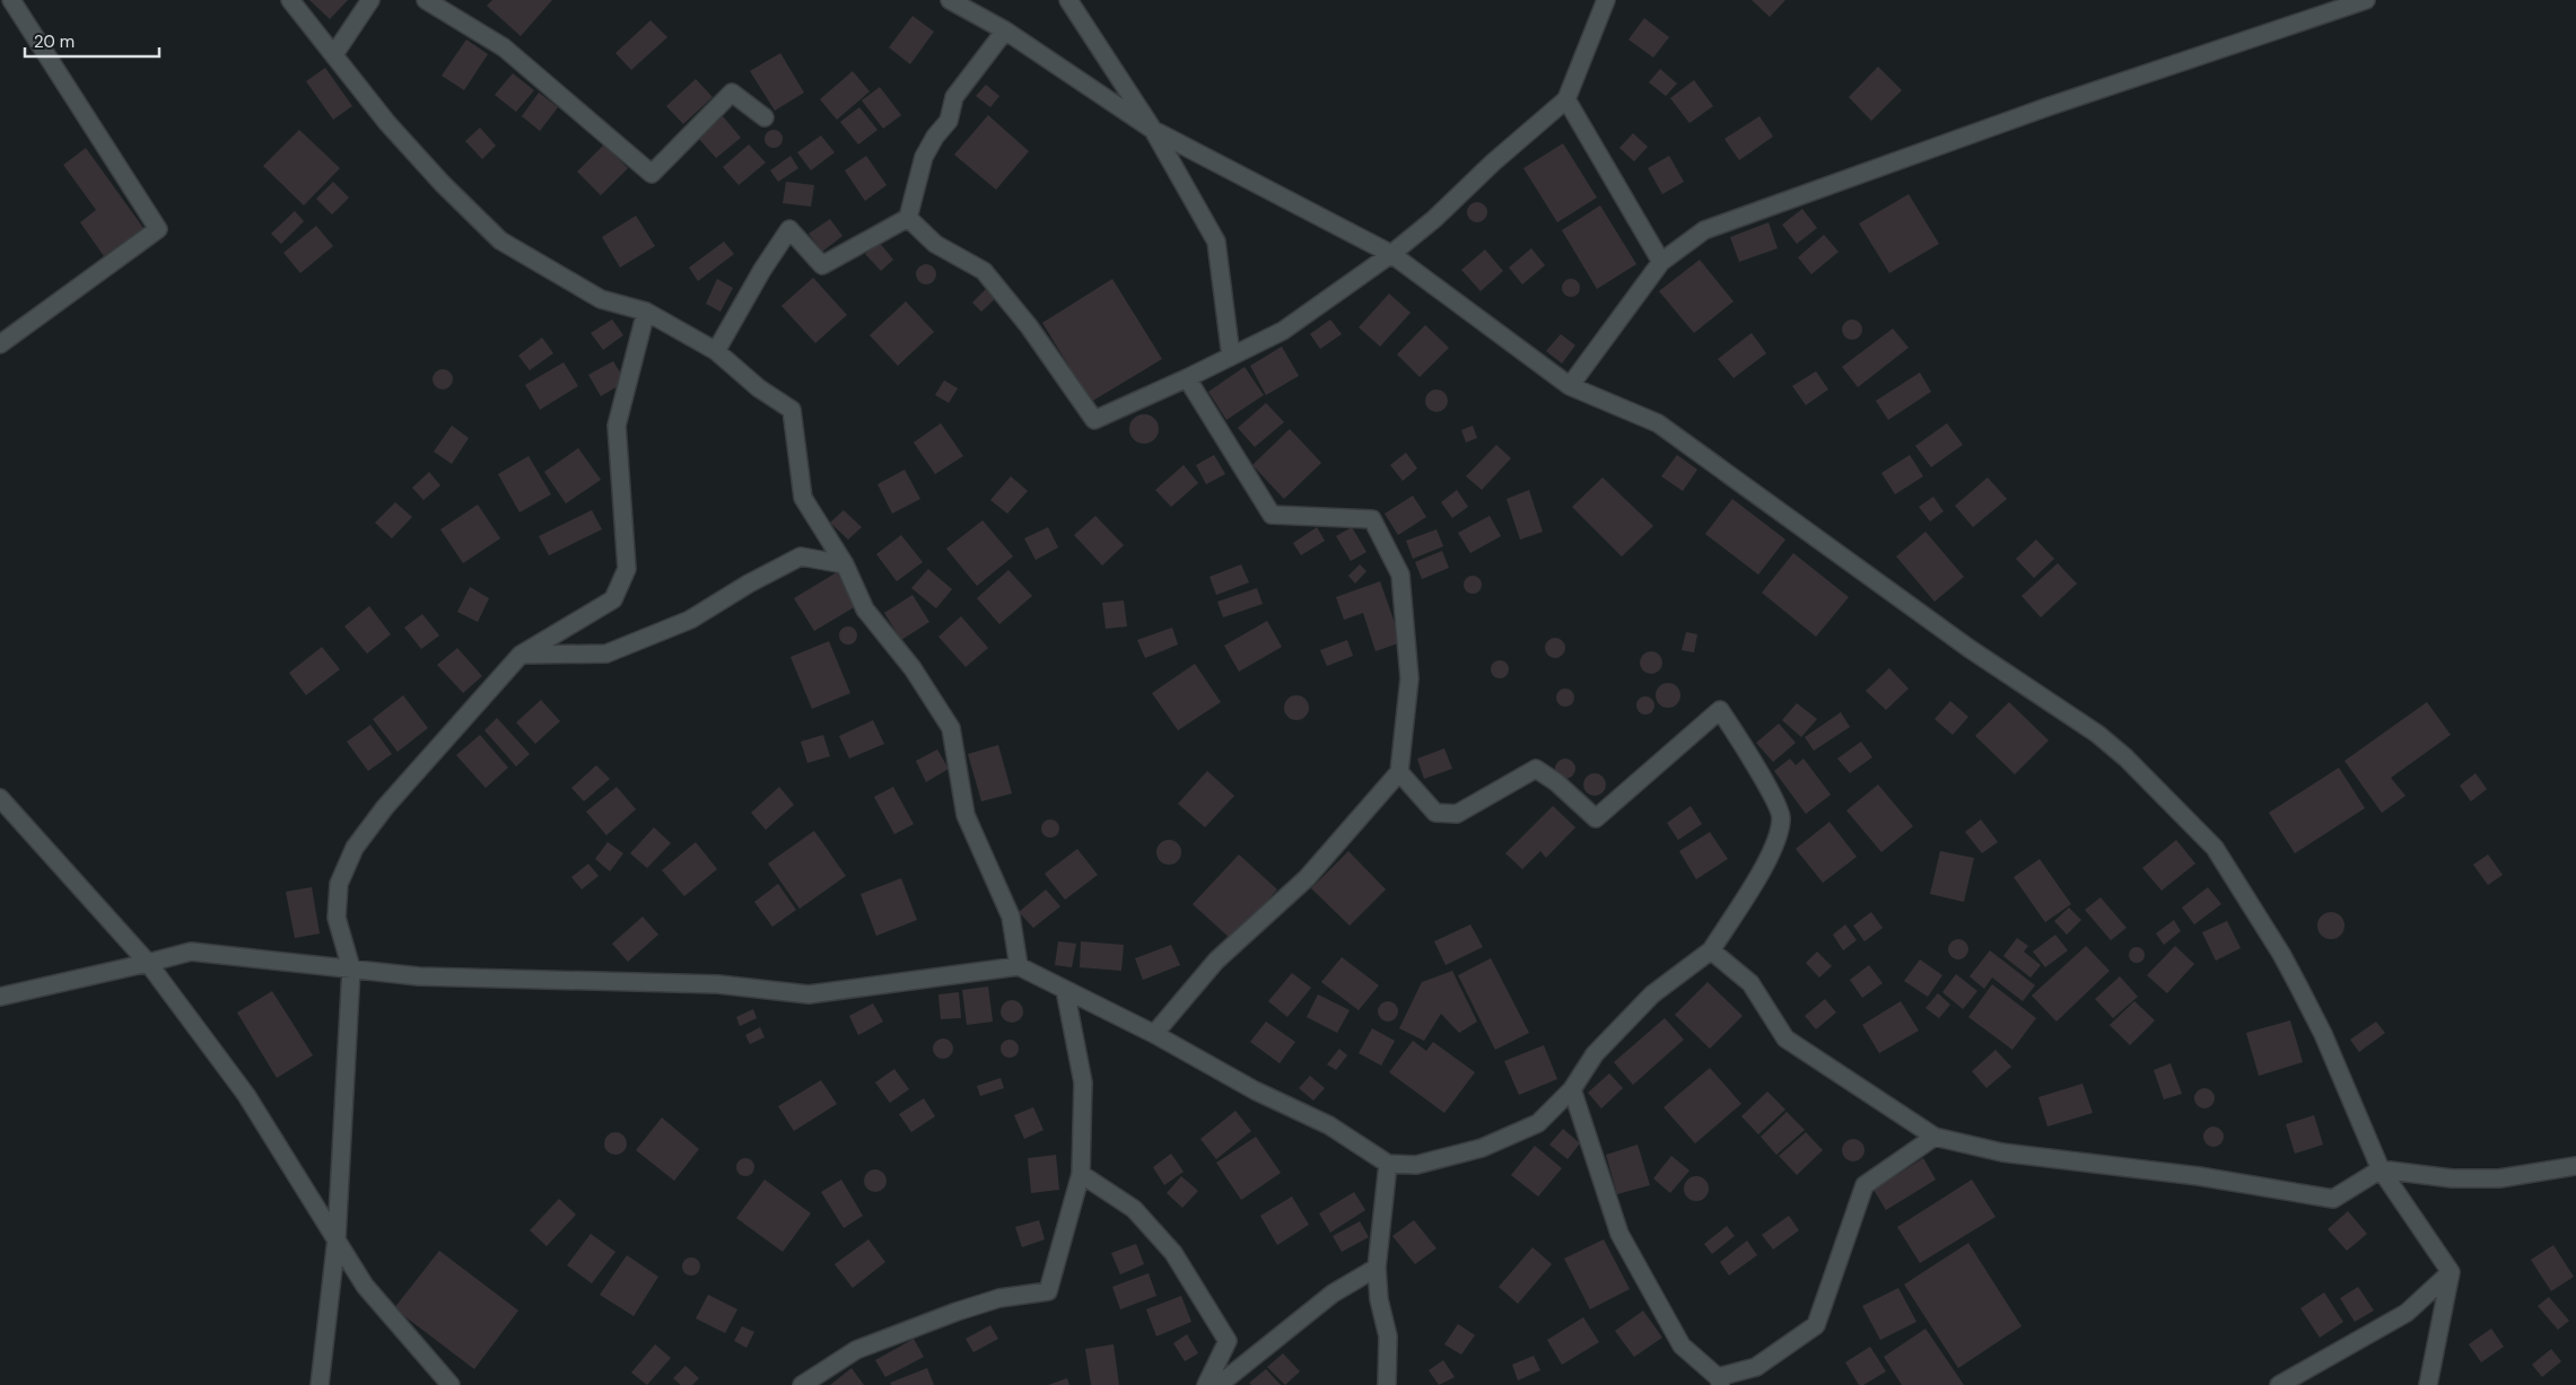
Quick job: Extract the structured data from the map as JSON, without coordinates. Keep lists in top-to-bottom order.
{
  "scale_bar": "20 m"
}
